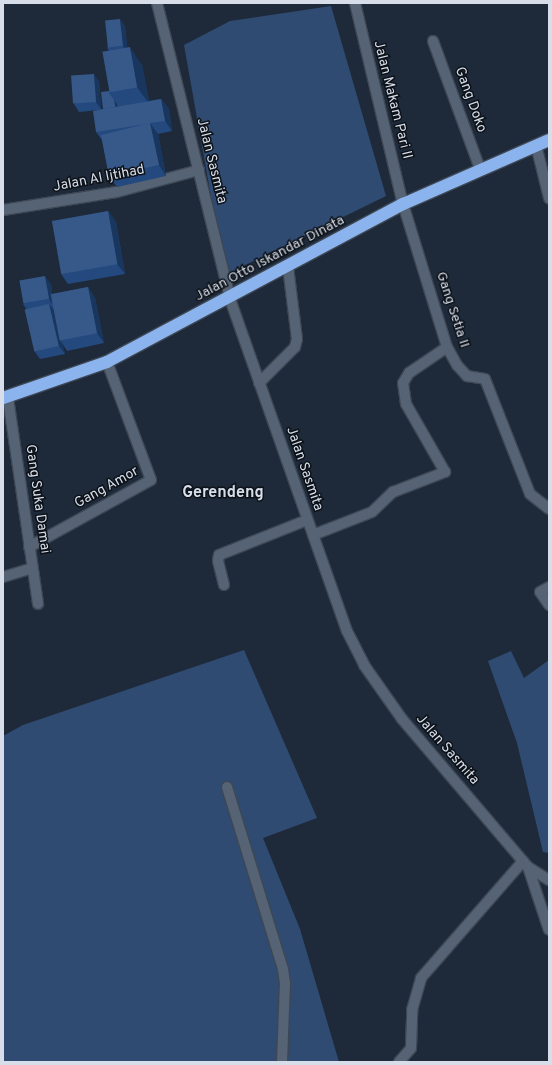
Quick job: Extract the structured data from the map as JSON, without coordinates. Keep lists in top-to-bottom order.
{
  "streets": {
    "highway": ["Jalan Otto Iskandar Dinata"],
    "street": [
      "Jalan Makam Pari II",
      "Gang Doko",
      "Jalan Sasmita",
      "Jalan Al Ijtihad",
      "Gang Setia II",
      "Gang Amor",
      "Gang Suka Damai"
    ]
  },
  "crossings": [
    ["Jalan Makam Pari II", "Jalan Otto Iskandar Dinata"],
    ["Jalan Makam Pari II", "Gang Setia II"],
    ["Gang Doko", "Jalan Otto Iskandar Dinata"],
    ["Jalan Sasmita", "Jalan Al Ijtihad"],
    ["Jalan Sasmita", "Jalan Otto Iskandar Dinata"],
    ["Jalan Otto Iskandar Dinata", "Gang Setia II"],
    ["Jalan Otto Iskandar Dinata", "Gang Amor"],
    ["Jalan Otto Iskandar Dinata", "Gang Suka Damai"],
    ["Gang Amor", "Gang Suka Damai"]
  ],
  "districts": ["Gerendeng"]
}
